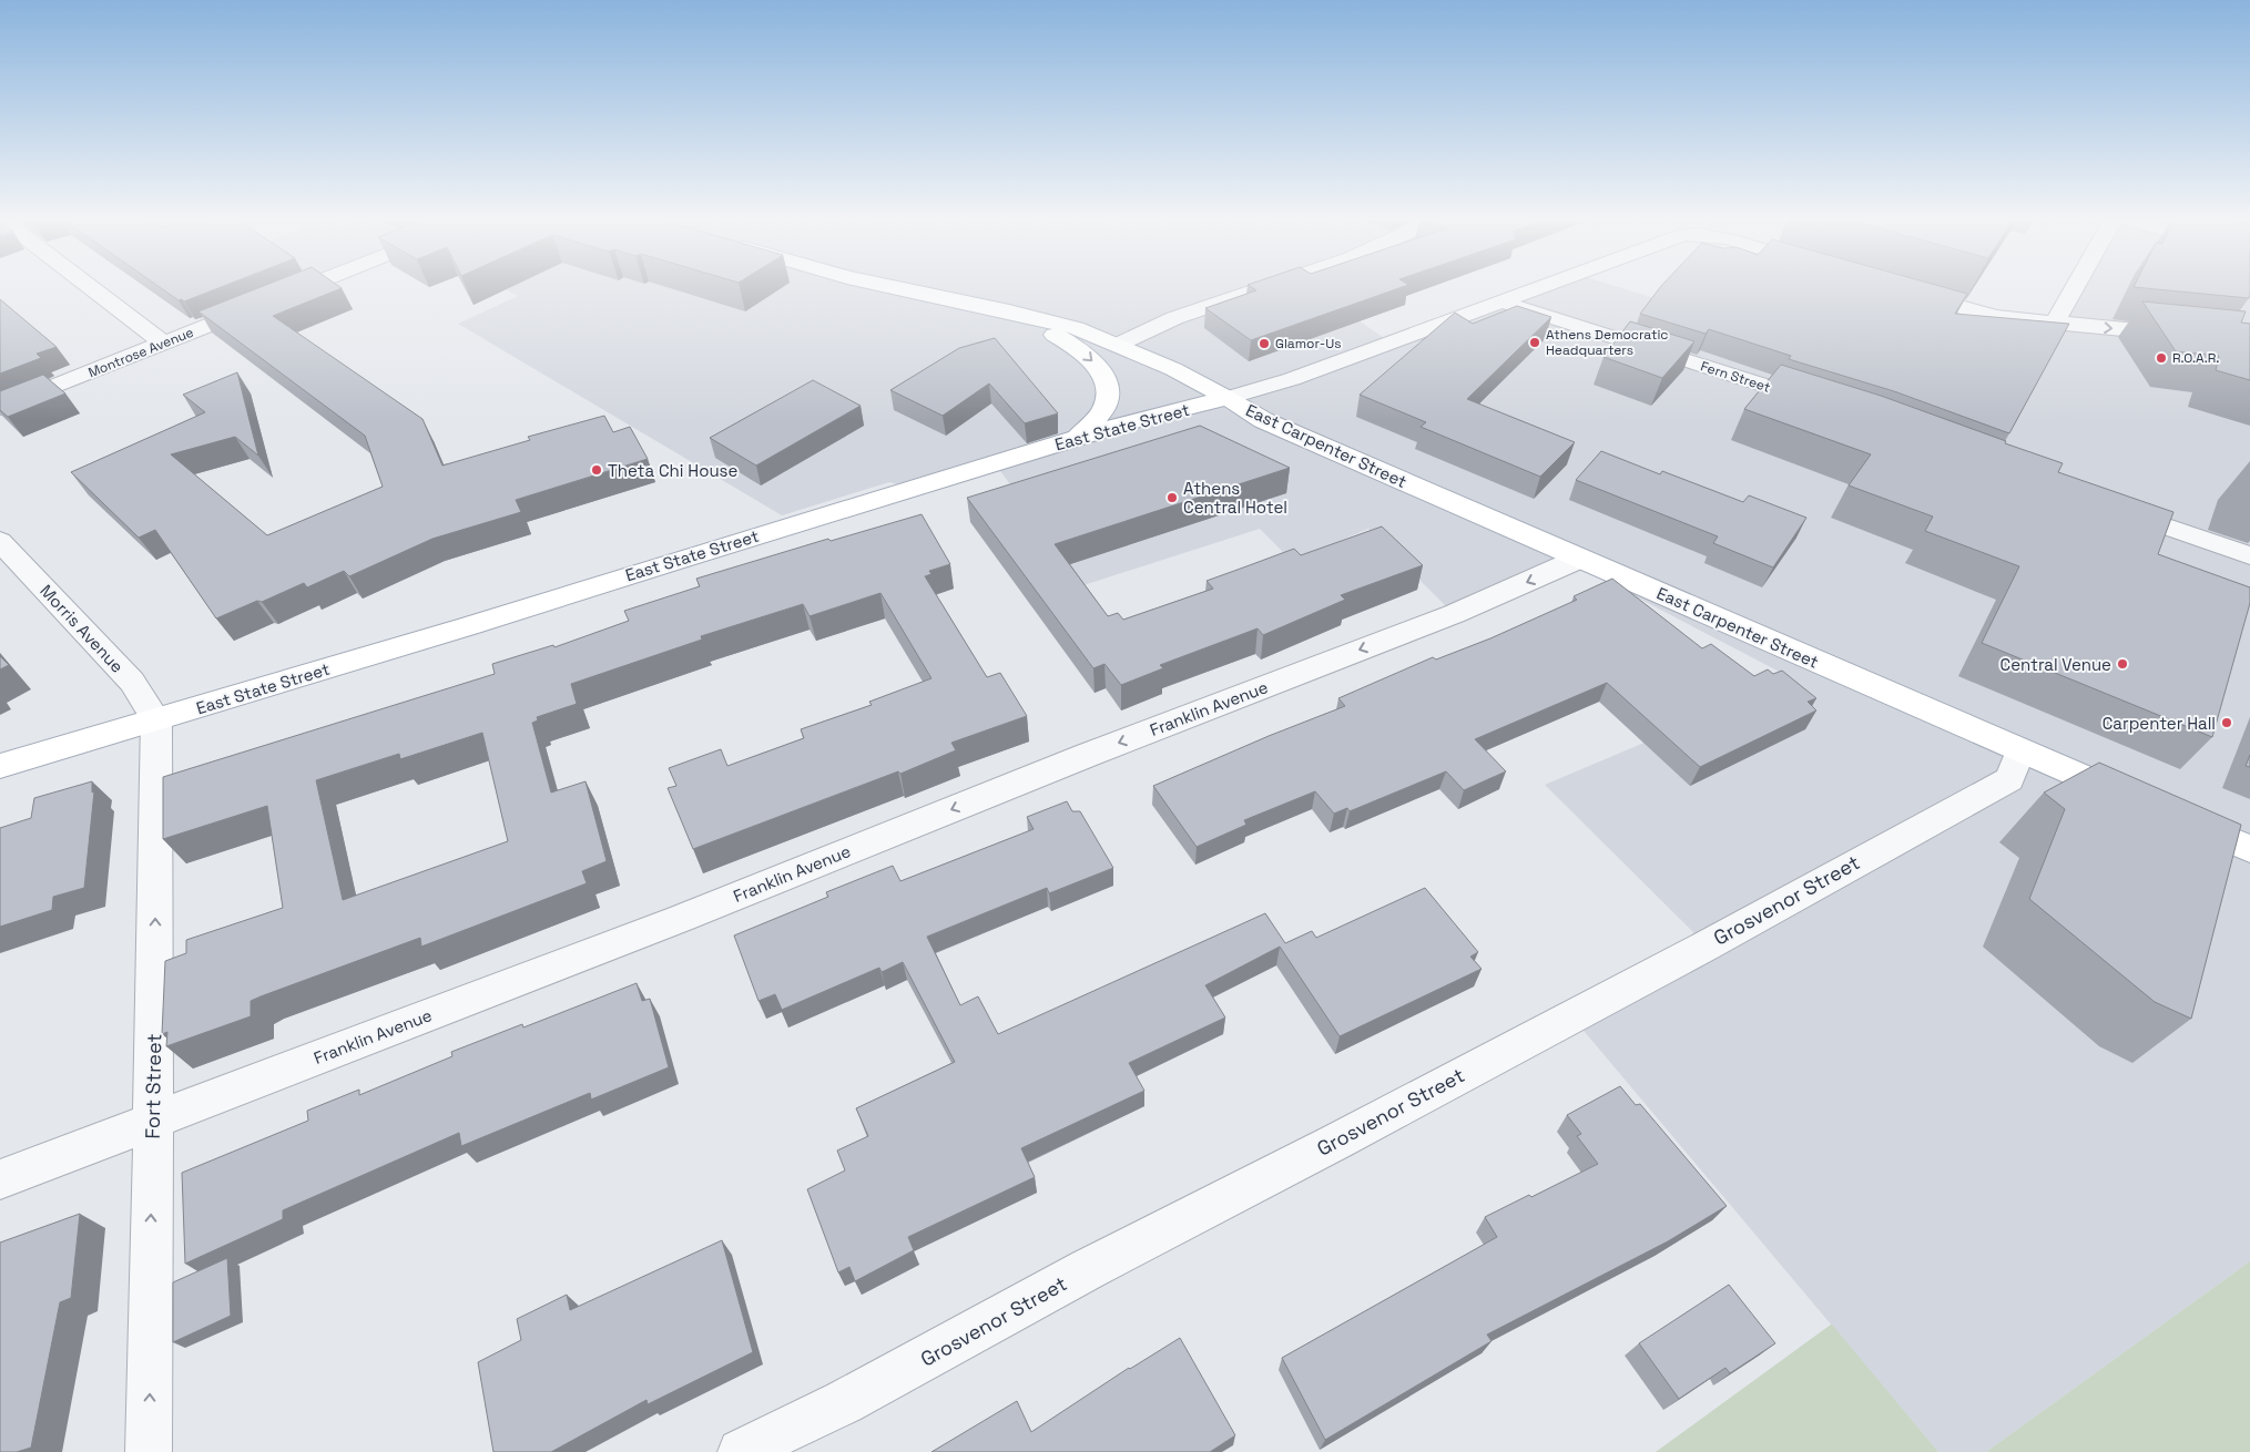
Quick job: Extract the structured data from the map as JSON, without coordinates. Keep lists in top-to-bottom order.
{
  "streets": {
    "main road": ["East State Street", "East Carpenter Street"],
    "street": [
      "Montrose Avenue",
      "Fern Street",
      "Morris Avenue",
      "Franklin Avenue",
      "Grosvenor Street",
      "Fort Street"
    ]
  },
  "crossings": [
    ["Fern Street", "East State Street"],
    ["East State Street", "East Carpenter Street"],
    ["East State Street", "Morris Avenue"],
    ["East State Street", "Fort Street"],
    ["East Carpenter Street", "Franklin Avenue"],
    ["East Carpenter Street", "Grosvenor Street"],
    ["Morris Avenue", "Fort Street"],
    ["Franklin Avenue", "Fort Street"]
  ],
  "one_way": ["Franklin Avenue", "Fort Street"],
  "places": [
    "Athens Democratic Headquarters",
    "Glamor-Us",
    "R.O.A.R.",
    "Theta Chi House",
    "Athens Central Hotel",
    "Central Venue",
    "Carpenter Hall"
  ]
}
